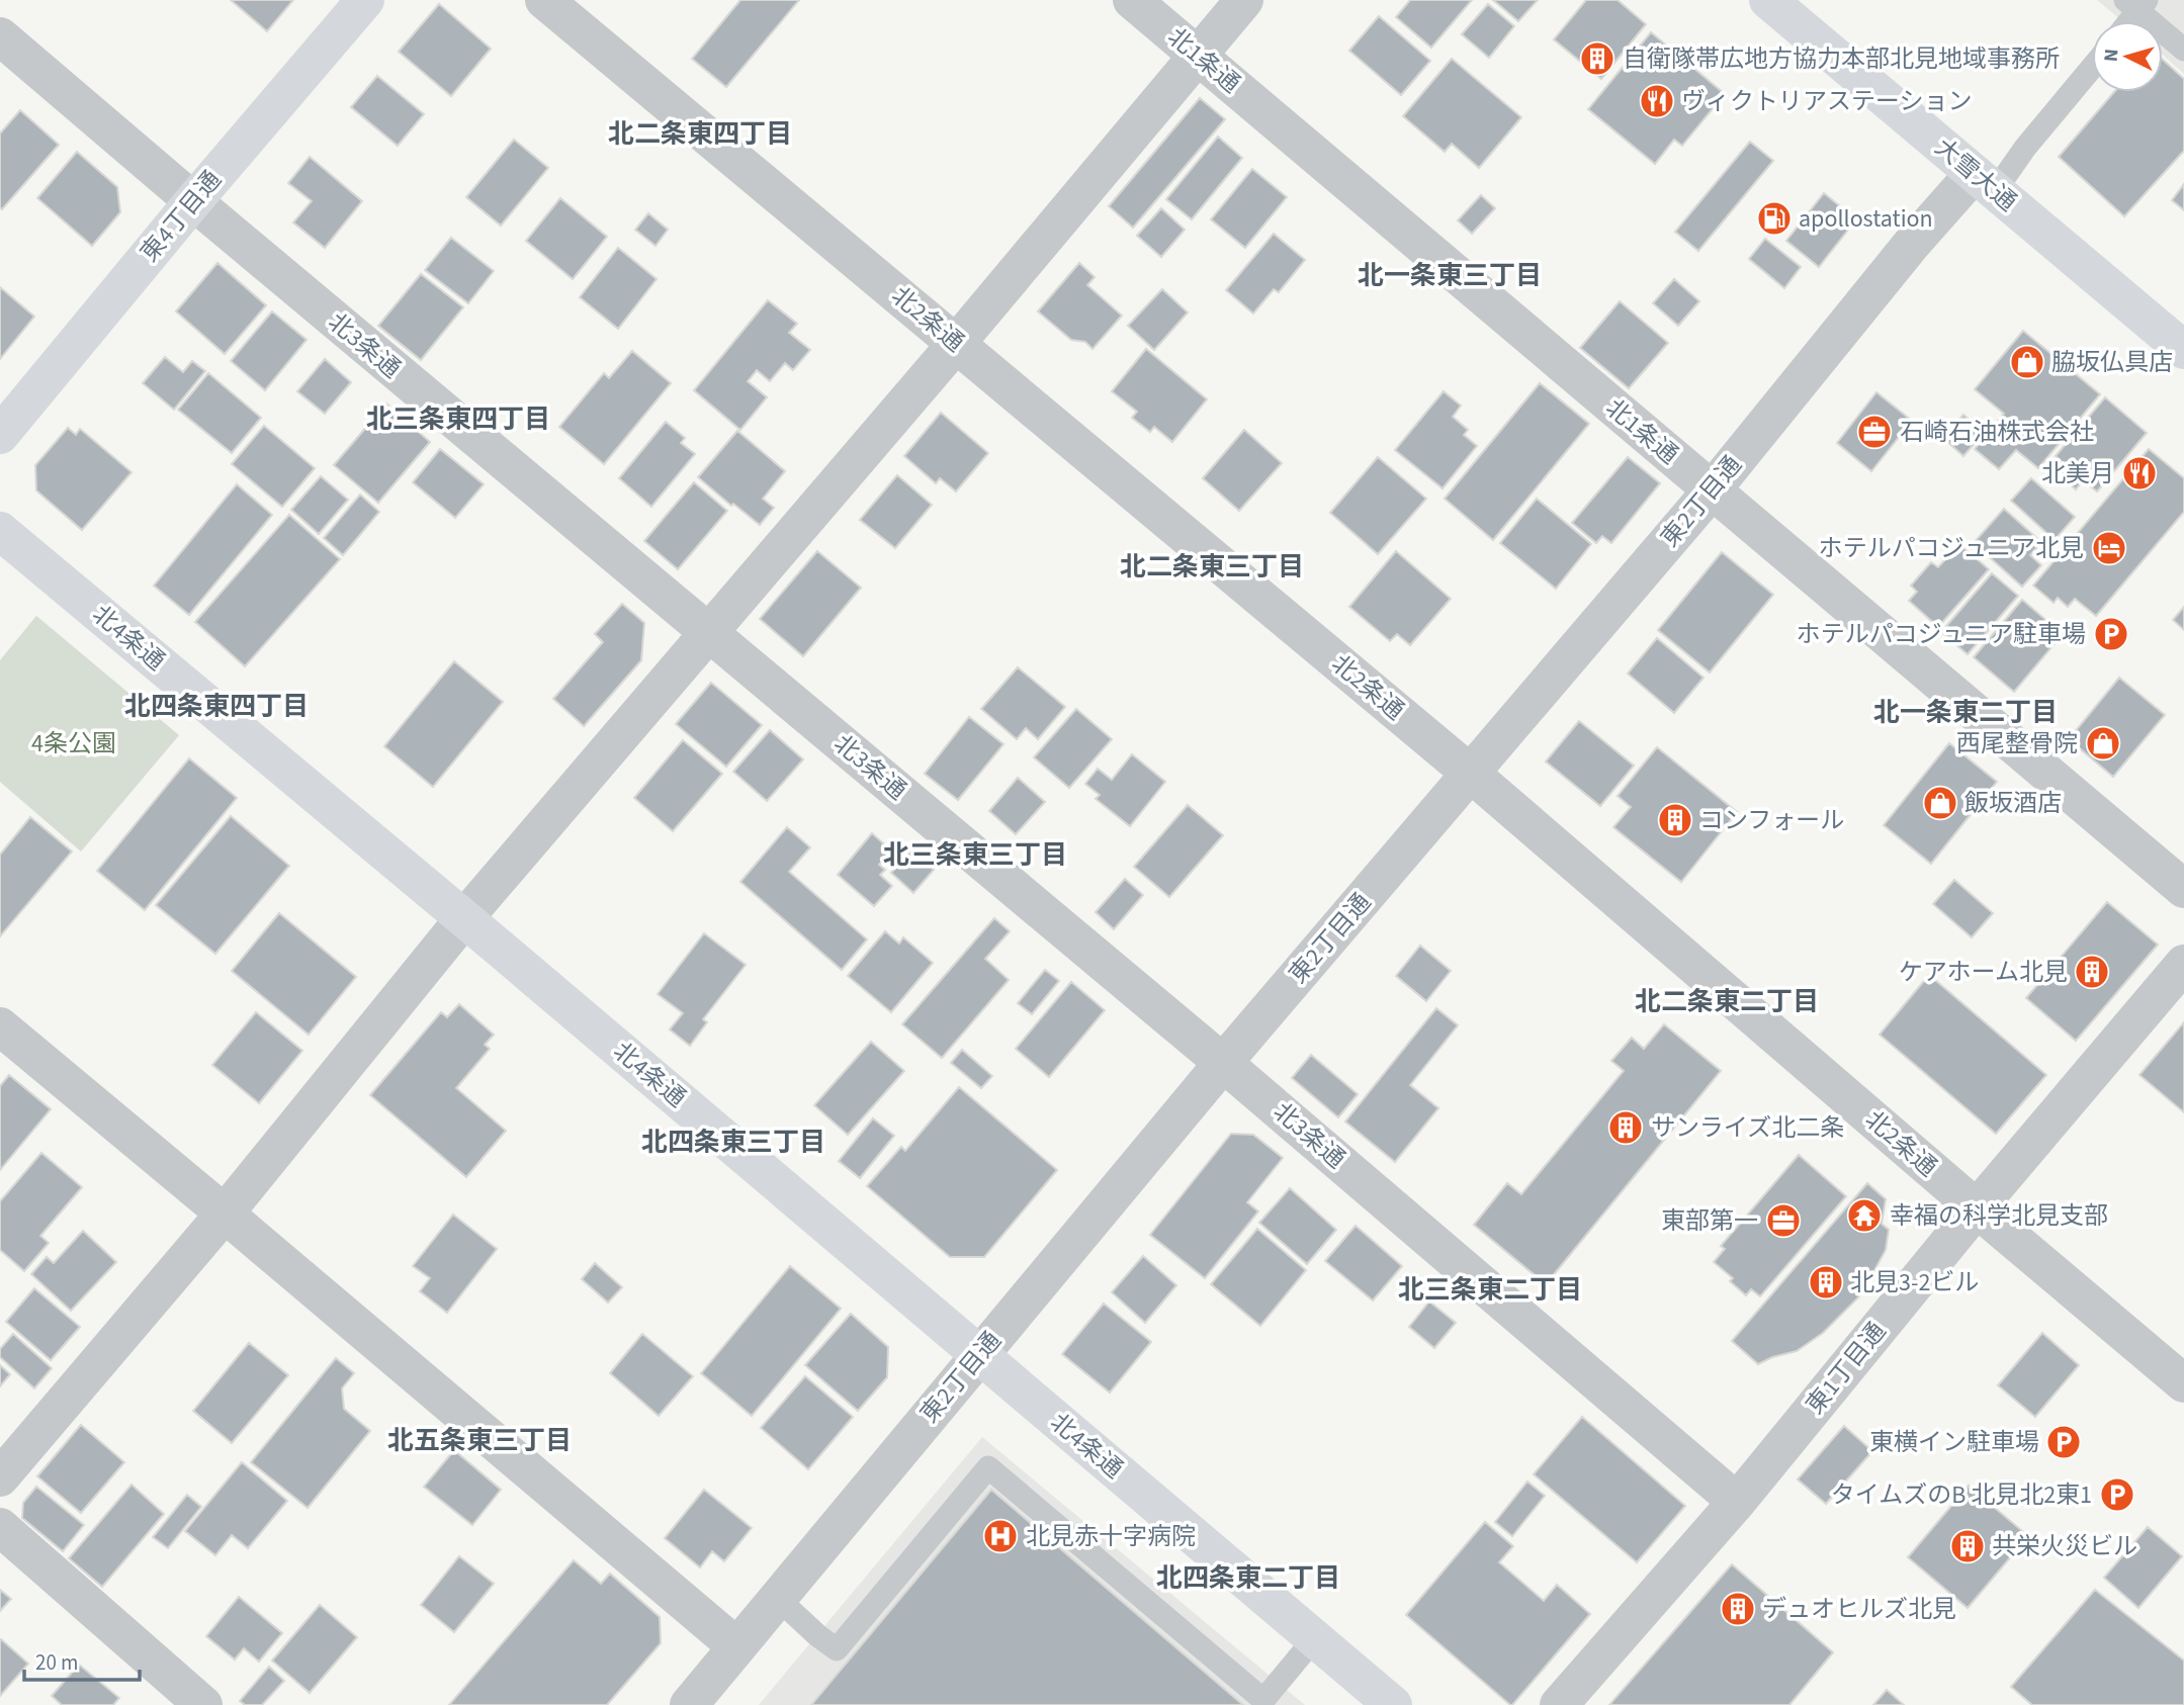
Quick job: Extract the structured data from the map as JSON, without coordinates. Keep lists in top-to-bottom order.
{
  "streets": {
    "main road": ["大雪大通", "東4丁目通", "北4条通"],
    "street": [
      "北1条通",
      "北2条通",
      "北3条通",
      "東2丁目通",
      "東1丁目通"
    ]
  },
  "crossings": [
    ["北1条通", "東2丁目通"],
    ["大雪大通", "東2丁目通"],
    ["東4丁目通", "北3条通"],
    ["北2条通", "東2丁目通"],
    ["北2条通", "東1丁目通"],
    ["北3条通", "東2丁目通"],
    ["北3条通", "東1丁目通"],
    ["東2丁目通", "北4条通"]
  ],
  "districts": [
    "北二条東四丁目",
    "北一条東三丁目",
    "北三条東四丁目",
    "北二条東三丁目",
    "北四条東四丁目",
    "北一条東二丁目",
    "北三条東三丁目",
    "北二条東二丁目",
    "北四条東三丁目",
    "北三条東二丁目",
    "北五条東三丁目",
    "北四条東二丁目"
  ],
  "parks": ["4条公園"],
  "places": {
    "building": [
      "自衛隊帯広地方協力本部北見地域事務所",
      "コンフォール",
      "ケアホーム北見",
      "サンライズ北二条",
      "北見3-2ビル",
      "共栄火災ビル",
      "デュオヒルズ北見"
    ],
    "restaurant": ["ヴィクトリアステーション", "北美月"],
    "fuel station": ["apollostation"],
    "shop": ["脇坂仏具店", "西尾整骨院", "飯坂酒店"],
    "office": ["石崎石油株式会社", "東部第一"],
    "hotel": ["ホテルパコジュニア北見"],
    "parking": ["ホテルパコジュニア駐車場", "東横イン駐車場", "タイムズのB 北見北2東1"],
    "temple": ["幸福の科学北見支部"],
    "hospital": ["北見赤十字病院"]
  },
  "scale_bar": "20 m",
  "north": "left"
}
